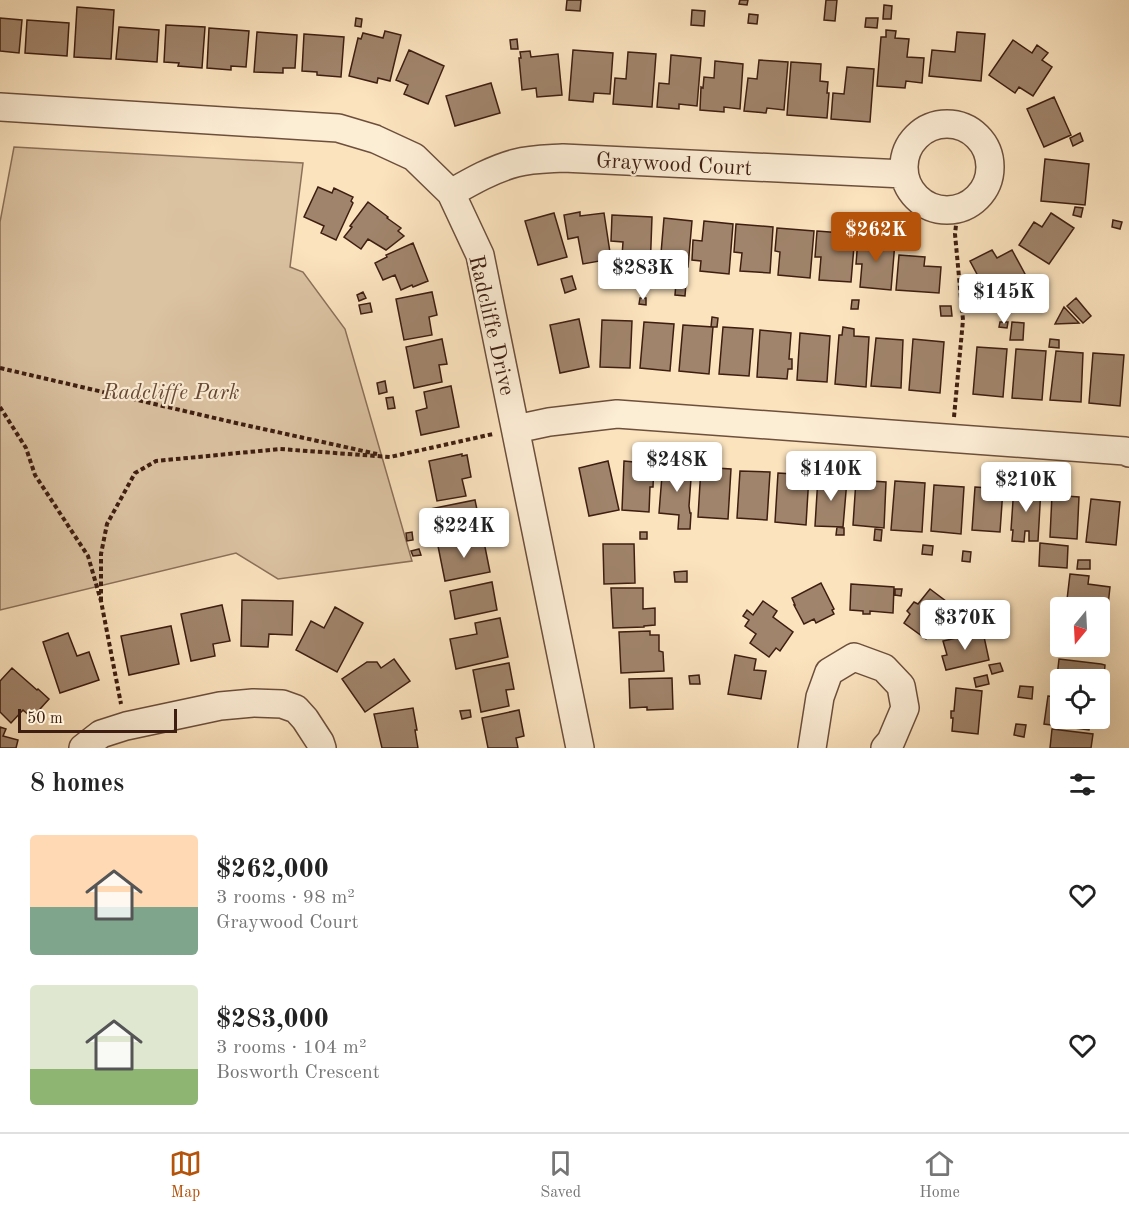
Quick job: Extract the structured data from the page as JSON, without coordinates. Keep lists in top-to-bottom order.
{
  "streets": {
    "street": ["Graywood Court", "Radcliffe Drive"]
  },
  "crossings": [
    ["Graywood Court", "Radcliffe Drive"]
  ],
  "parks": ["Radcliffe Park"],
  "scale_bar": "50 m",
  "north": "bottom",
  "page": {
    "price": [
      "$262K",
      "$283K",
      "$145K",
      "$248K",
      "$140K",
      "$210K",
      "$224K",
      "$370K"
    ],
    "scale": "50 m",
    "heading": "8 homes",
    "list": [
      {
        "name": "$262,000",
        "note": "3 rooms · 98 m² · Graywood Court"
      },
      {
        "name": "$283,000",
        "note": "3 rooms · 104 m² · Bosworth Crescent"
      }
    ],
    "tabs": ["Map", "Saved", "Home"]
  }
}
